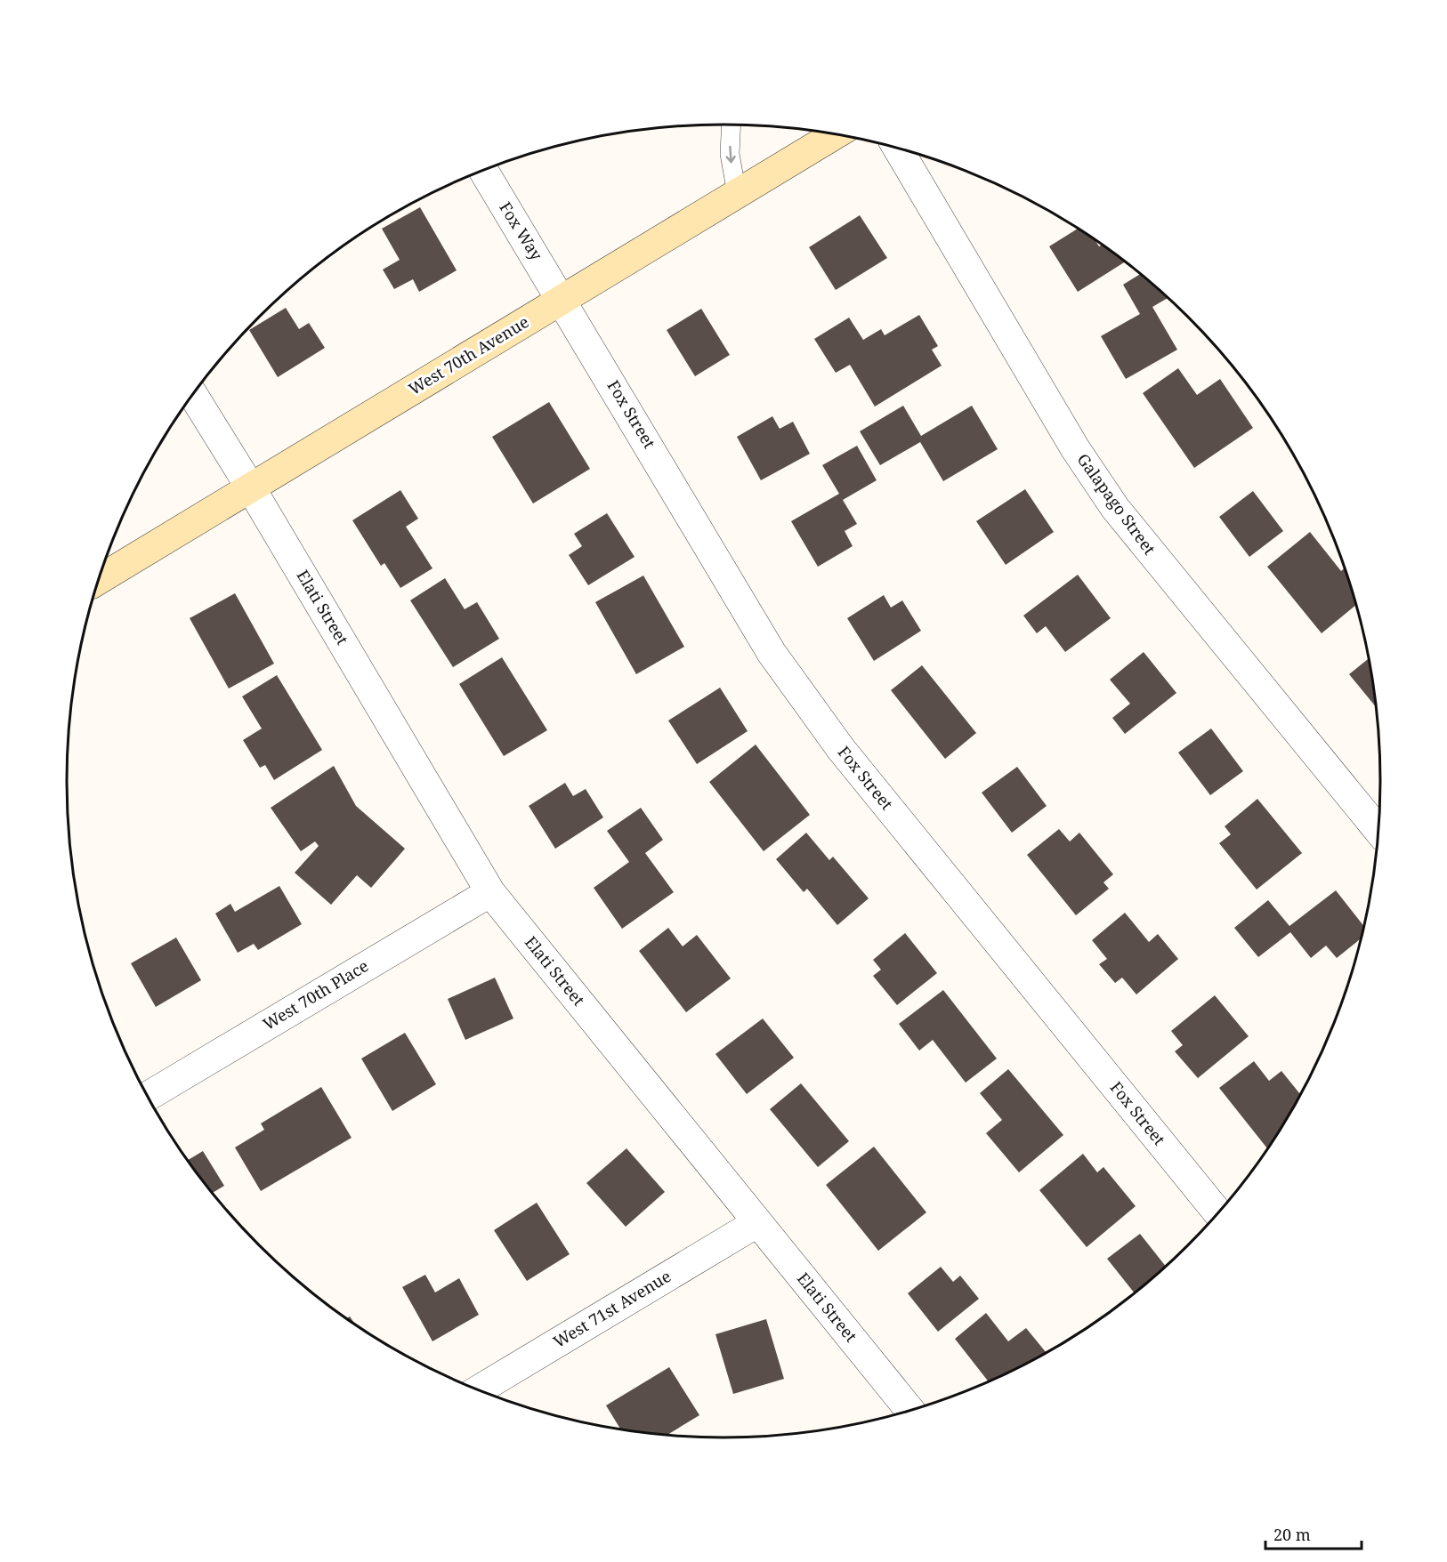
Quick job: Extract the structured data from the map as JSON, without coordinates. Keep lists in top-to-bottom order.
{
  "streets": {
    "main road": ["West 70th Avenue"],
    "street": [
      "Fox Way",
      "Fox Street",
      "Galapago Street",
      "Elati Street",
      "West 70th Place",
      "West 71st Avenue"
    ]
  },
  "crossings": [
    ["Fox Way", "West 70th Avenue"],
    ["Fox Way", "Fox Street"],
    ["West 70th Avenue", "Fox Street"],
    ["West 70th Avenue", "Elati Street"],
    ["Elati Street", "West 70th Place"],
    ["Elati Street", "West 71st Avenue"]
  ],
  "scale_bar": "20 m"
}
